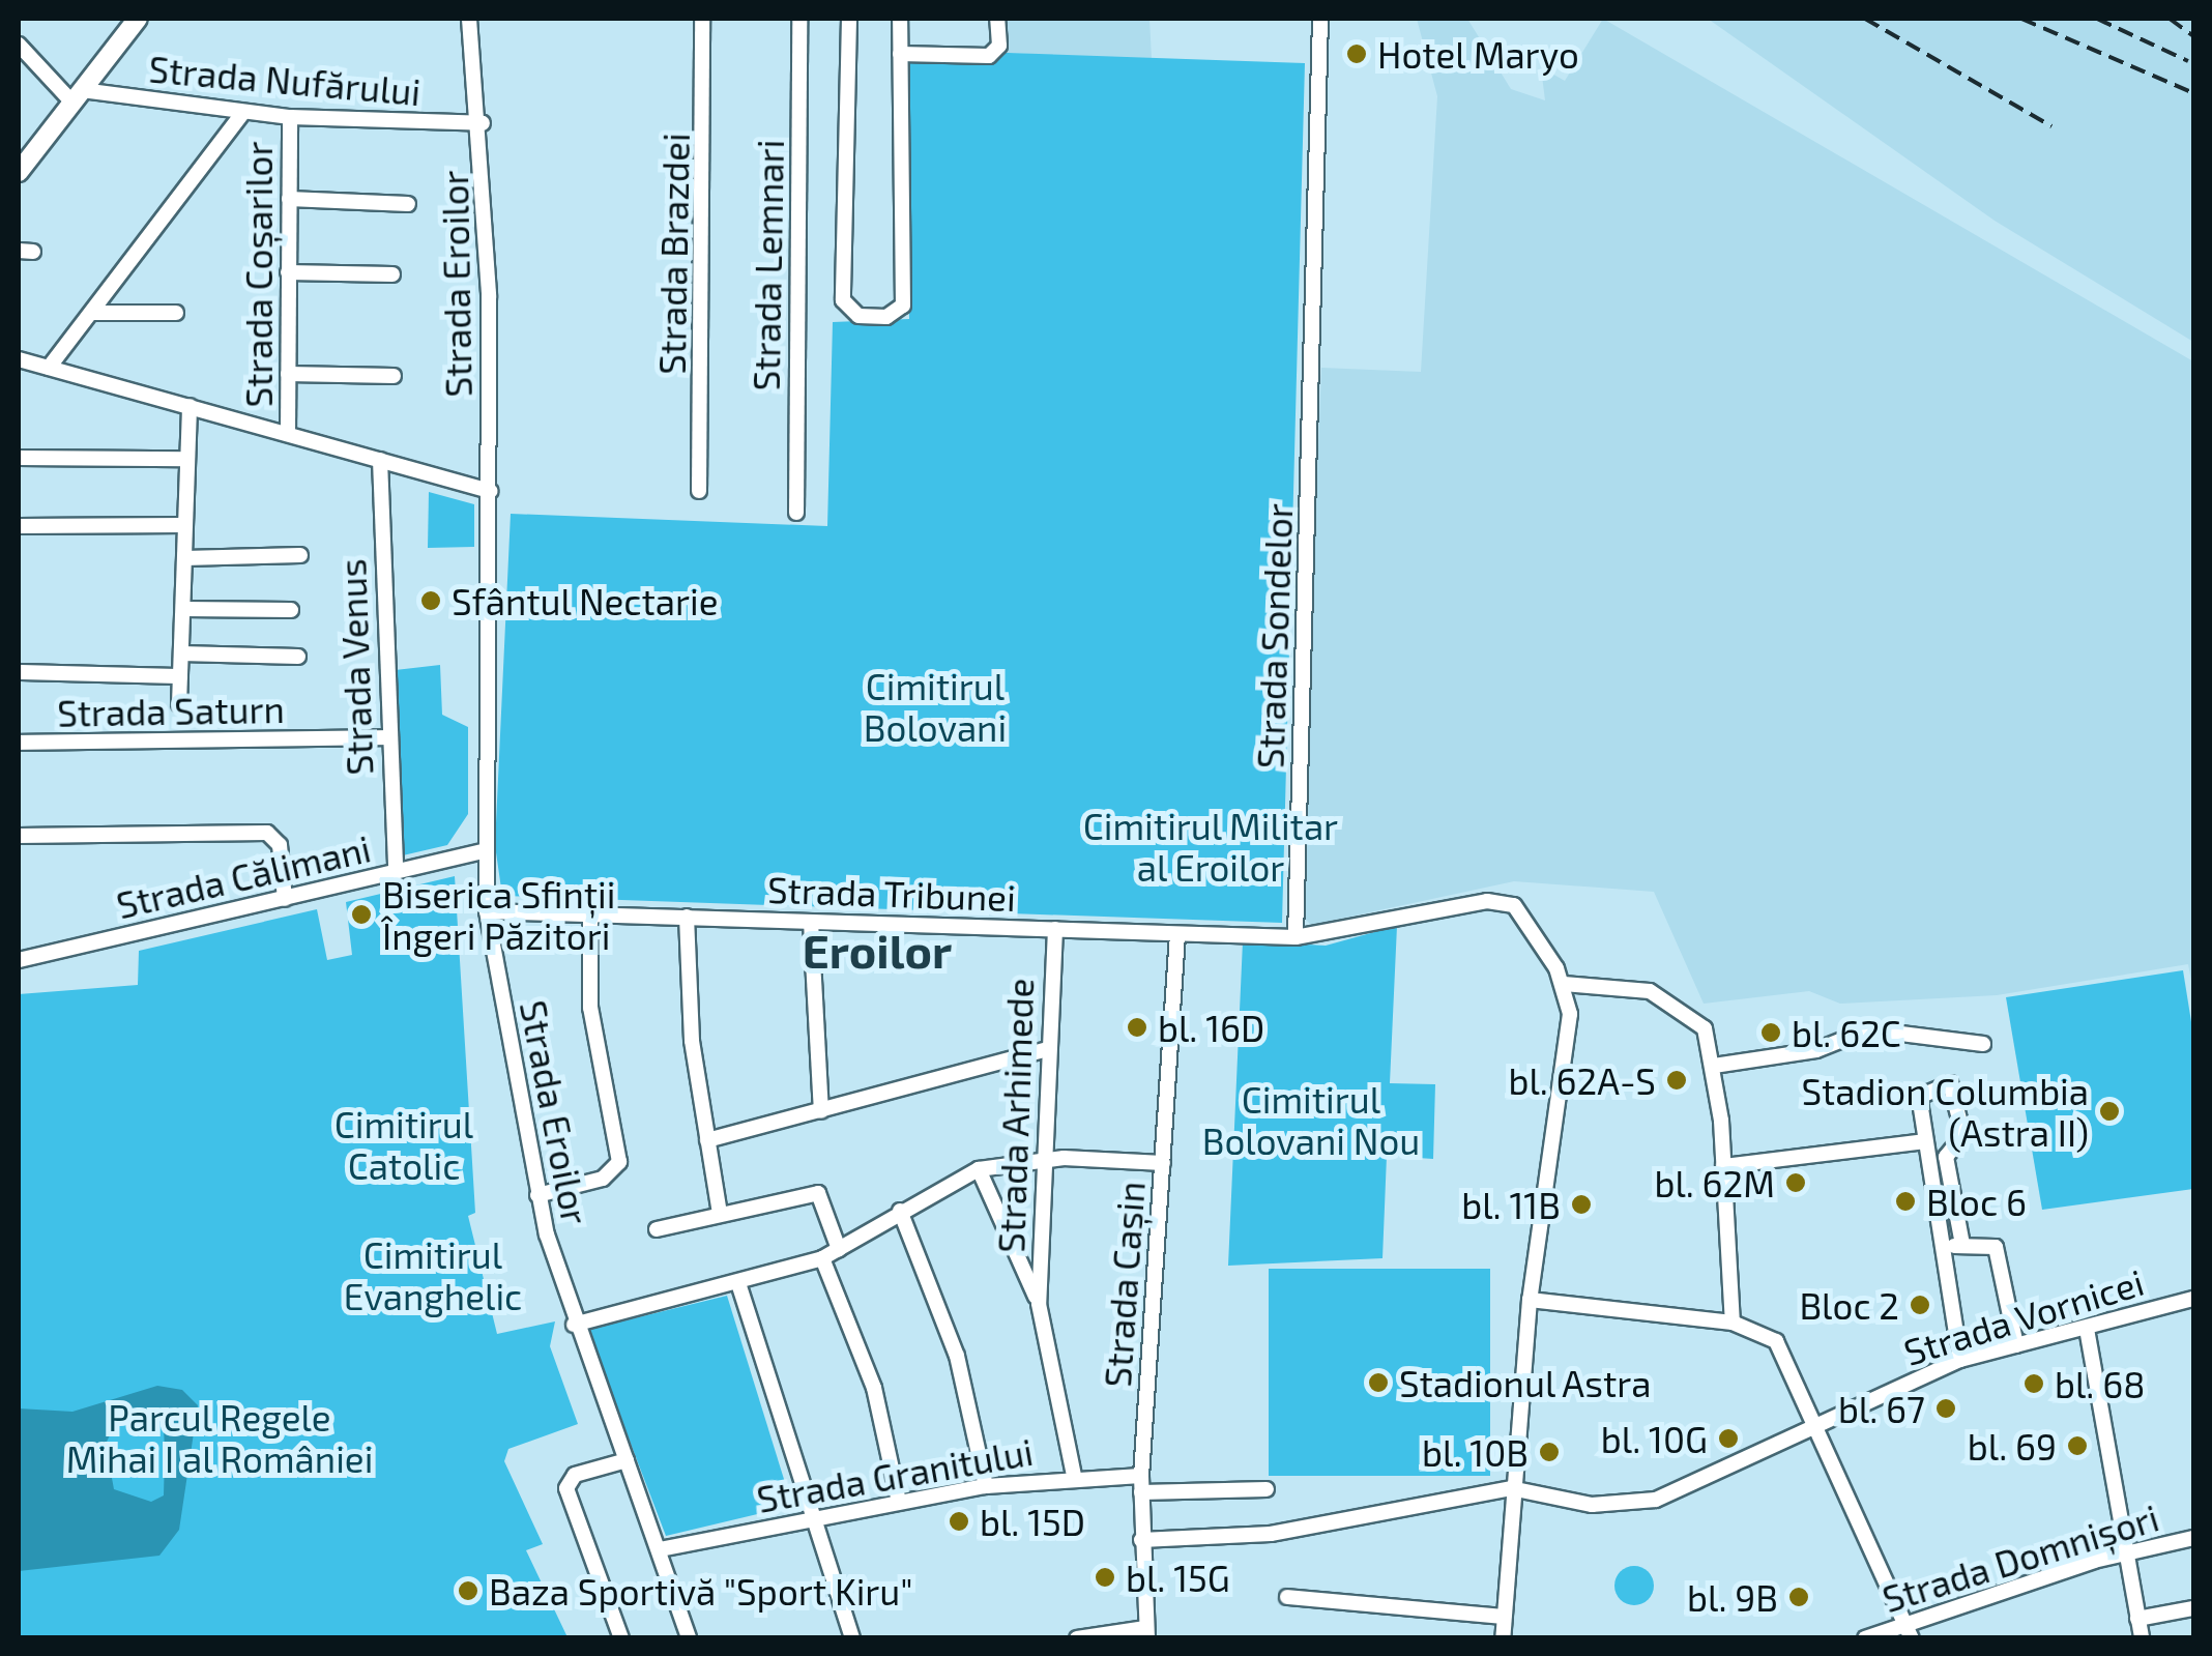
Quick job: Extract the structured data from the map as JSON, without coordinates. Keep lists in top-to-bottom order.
{
  "streets": {
    "street": [
      "Strada Nufărului",
      "Strada Brazdei",
      "Strada Lemnari",
      "Strada Coșarilor",
      "Strada Eroilor",
      "Strada Sondelor",
      "Strada Venus",
      "Strada Saturn",
      "Strada Călimani",
      "Strada Tribunei",
      "Strada Arhimede",
      "Strada Cașin",
      "Strada Vornicei",
      "Strada Granitului",
      "Strada Domnișori"
    ]
  },
  "crossings": [
    ["Strada Nufărului", "Strada Coșarilor"],
    ["Strada Nufărului", "Strada Eroilor"],
    ["Strada Eroilor", "Strada Călimani"],
    ["Strada Eroilor", "Strada Tribunei"],
    ["Strada Eroilor", "Strada Granitului"],
    ["Strada Sondelor", "Strada Tribunei"],
    ["Strada Venus", "Strada Saturn"],
    ["Strada Venus", "Strada Călimani"],
    ["Strada Tribunei", "Strada Arhimede"],
    ["Strada Tribunei", "Strada Cașin"],
    ["Strada Arhimede", "Strada Granitului"],
    ["Strada Cașin", "Strada Granitului"]
  ],
  "districts": ["Eroilor"],
  "parks": [
    "Cimitirul Bolovani",
    "Cimitirul Militar al Eroilor",
    "Cimitirul Bolovani Nou",
    "Cimitirul Catolic",
    "Cimitirul Evanghelic",
    "Parcul Regele Mihai I al României"
  ],
  "places": [
    "Hotel Maryo",
    "Sfântul Nectarie",
    "Biserica Sfinții Îngeri Păzitori",
    "bl. 16D",
    "bl. 62C",
    "bl. 62A-S",
    "Stadion Columbia (Astra II)",
    "bl. 62M",
    "Bloc 6",
    "bl. 11B",
    "Bloc 2",
    "Stadionul Astra",
    "bl. 68",
    "bl. 67",
    "bl. 10G",
    "bl. 69",
    "bl. 10B",
    "bl. 15D",
    "bl. 15G",
    "Baza Sportivă \"Sport Kiru\"",
    "bl. 9B"
  ]
}
